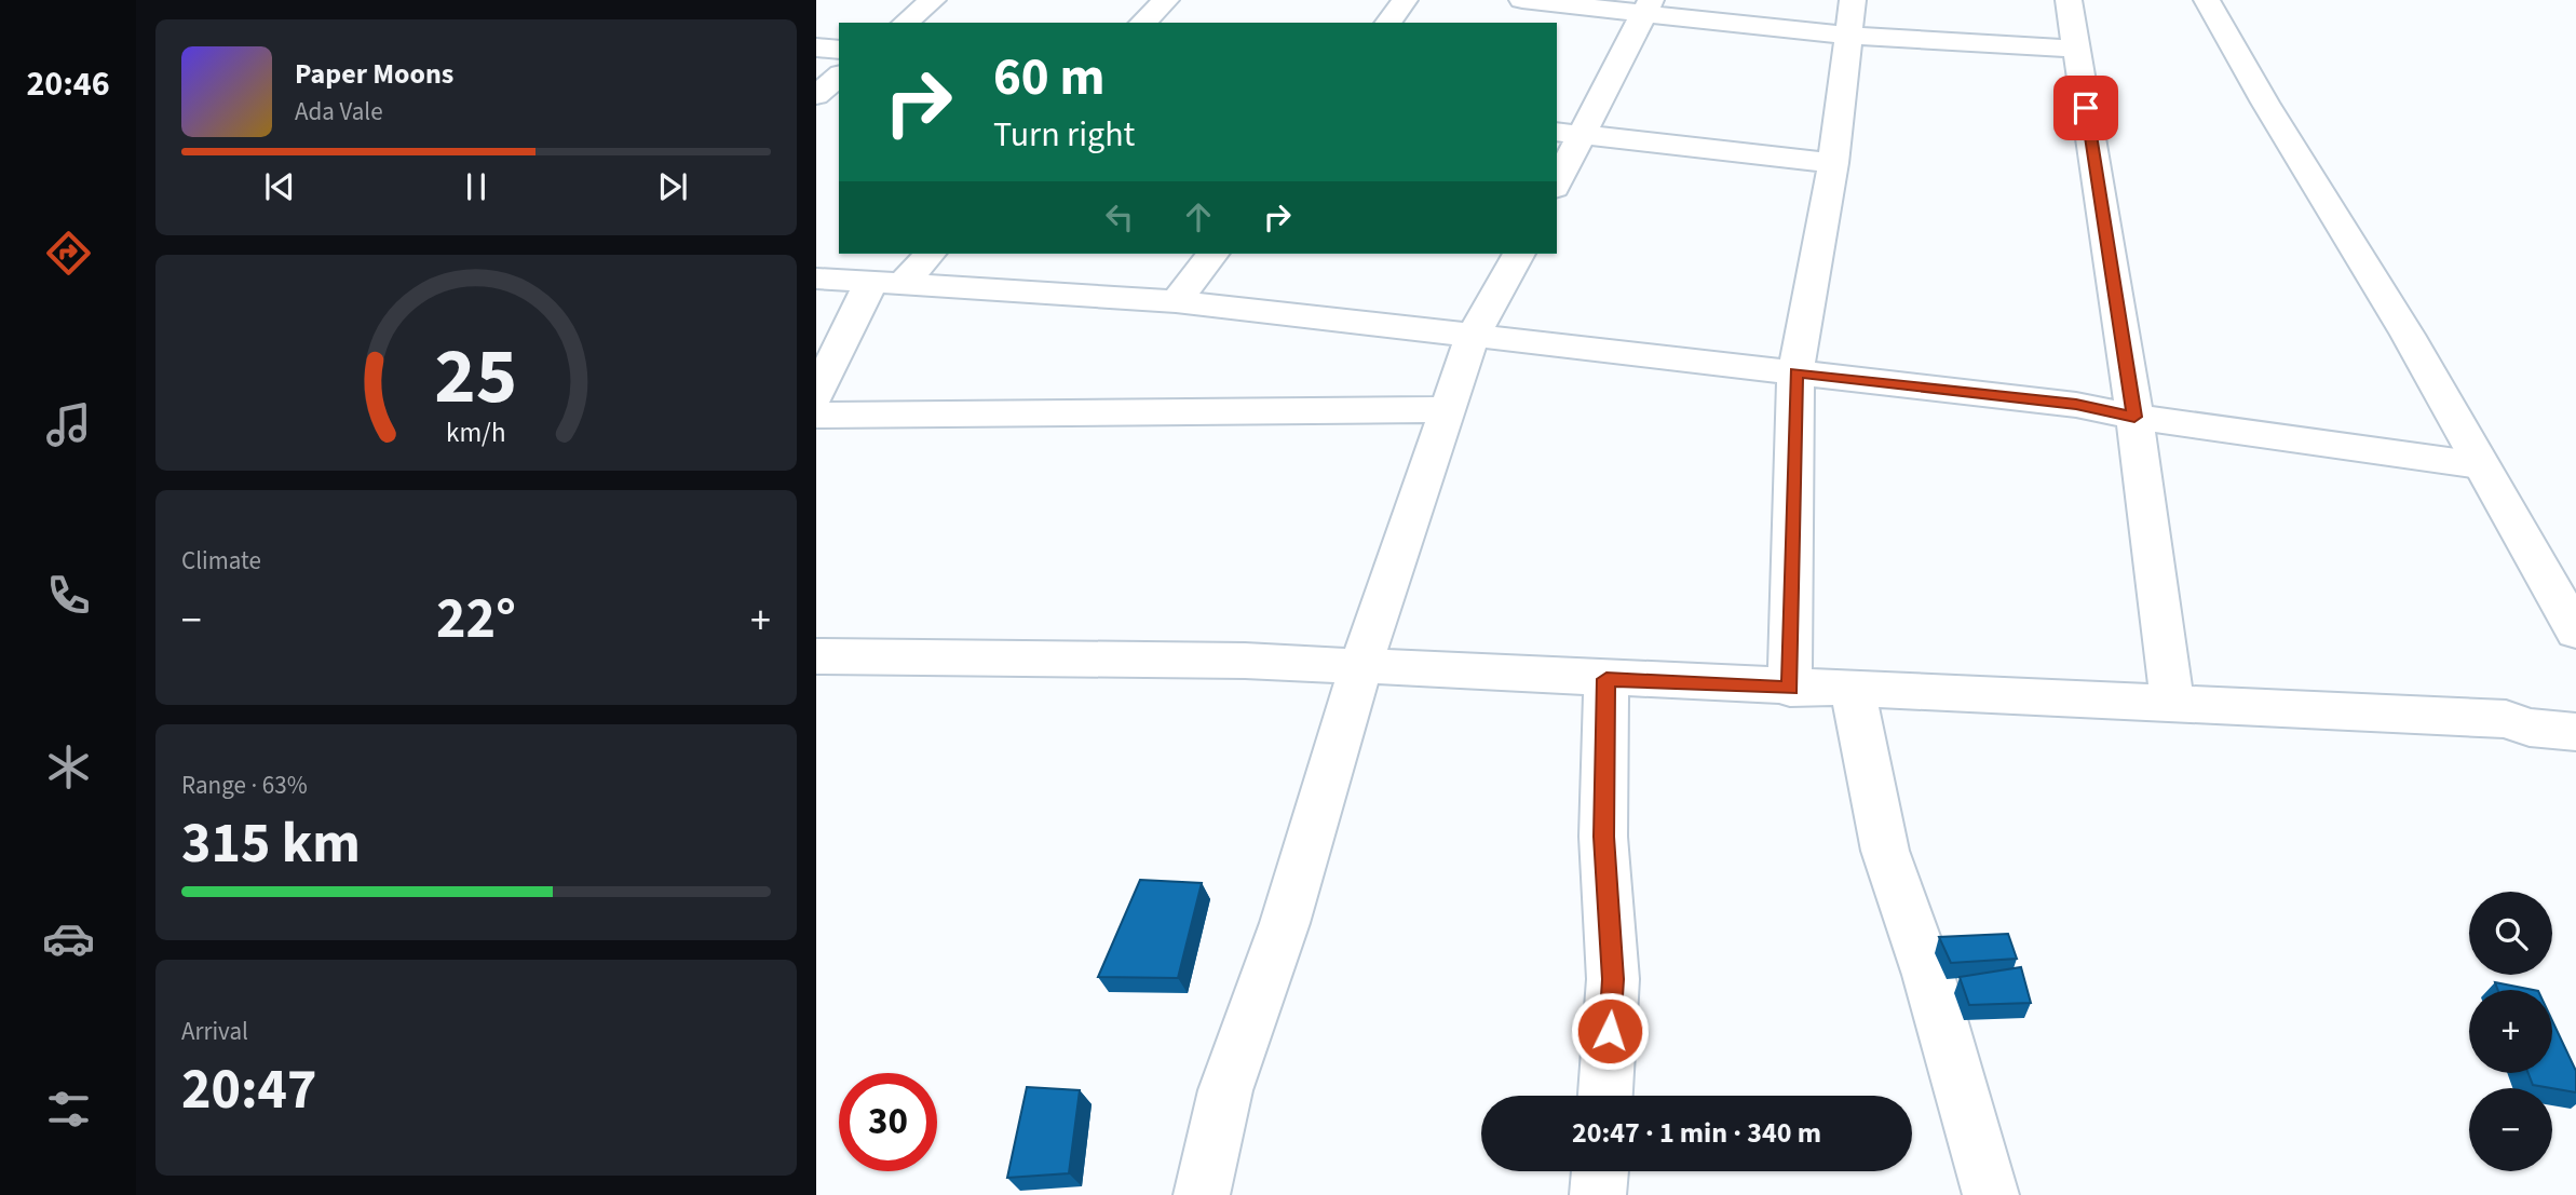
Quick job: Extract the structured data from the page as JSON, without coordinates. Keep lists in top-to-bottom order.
{
  "page": {
    "tabs": "20:46",
    "turn": ["60 m", "Turn right"],
    "song": ["Paper Moons", "Ada Vale"],
    "tile": [
      "Climate",
      ["Range · 63%", "315 km"],
      ["Arrival", "20:47"]
    ],
    "heat": ["−", "22°", "+"],
    "map_buttons": ["+", "−"],
    "limit": "30",
    "trip": "20:47 · 1 min · 340 m",
    "gauge": ["25", "km/h"]
  }
}
